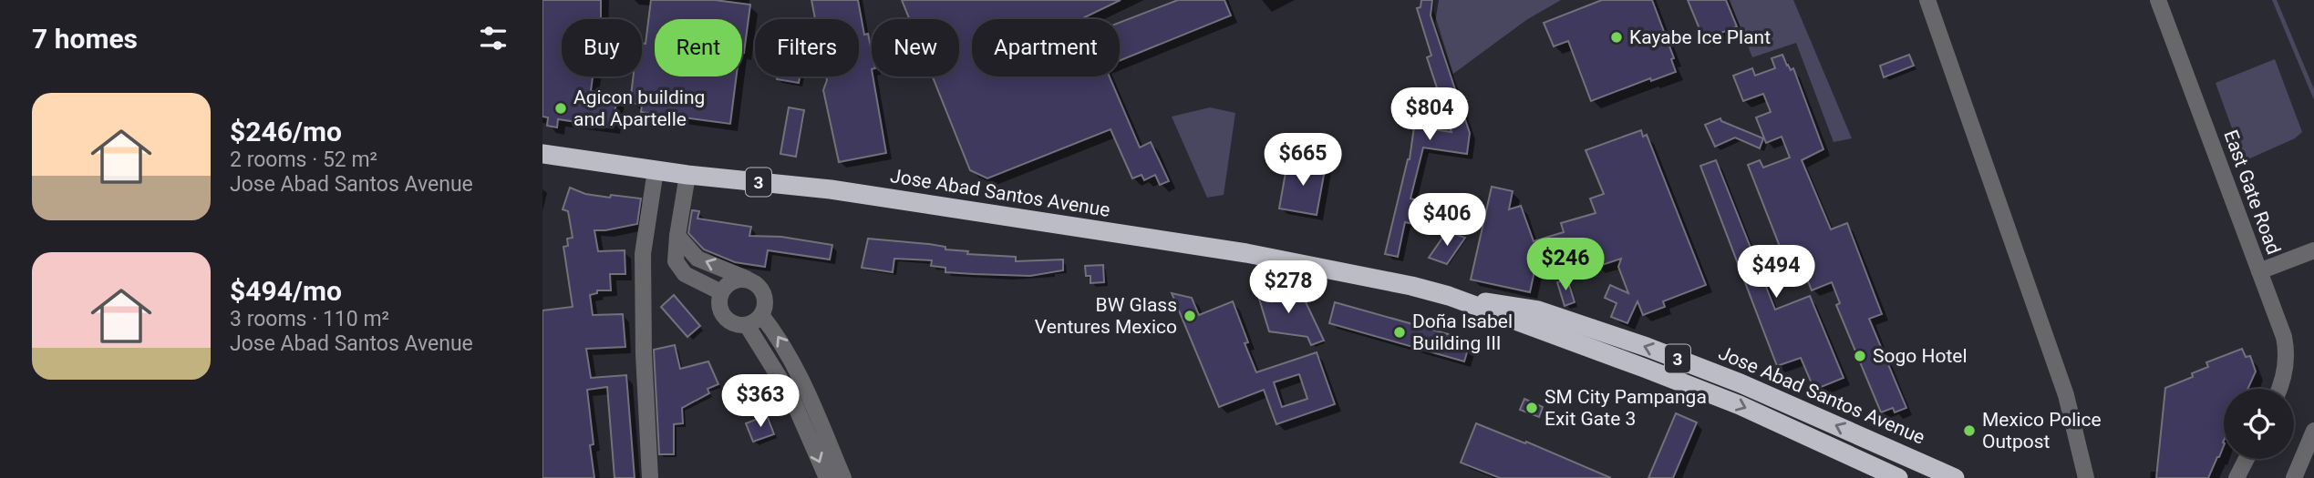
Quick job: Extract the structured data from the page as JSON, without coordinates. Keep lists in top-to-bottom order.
{
  "streets": {
    "highway": ["3", "Jose Abad Santos Avenue"],
    "street": ["East Gate Road"]
  },
  "places": [
    "Kayabe Ice Plant",
    "Agicon building and Apartelle",
    "BW Glass Ventures Mexico",
    "Doña Isabel Building III",
    "Sogo Hotel",
    "SM City Pampanga Exit Gate 3",
    "Mexico Police Outpost"
  ],
  "page": {
    "heading": "7 homes",
    "chip": [
      "Buy",
      "Rent",
      "Filters",
      "New",
      "Apartment"
    ],
    "list": [
      {
        "name": "$246/mo",
        "note": "2 rooms · 52 m² · Jose Abad Santos Avenue"
      },
      {
        "name": "$494/mo",
        "note": "3 rooms · 110 m² · Jose Abad Santos Avenue"
      }
    ],
    "price": [
      "$804",
      "$665",
      "$406",
      "$246",
      "$494",
      "$278",
      "$363"
    ]
  }
}
